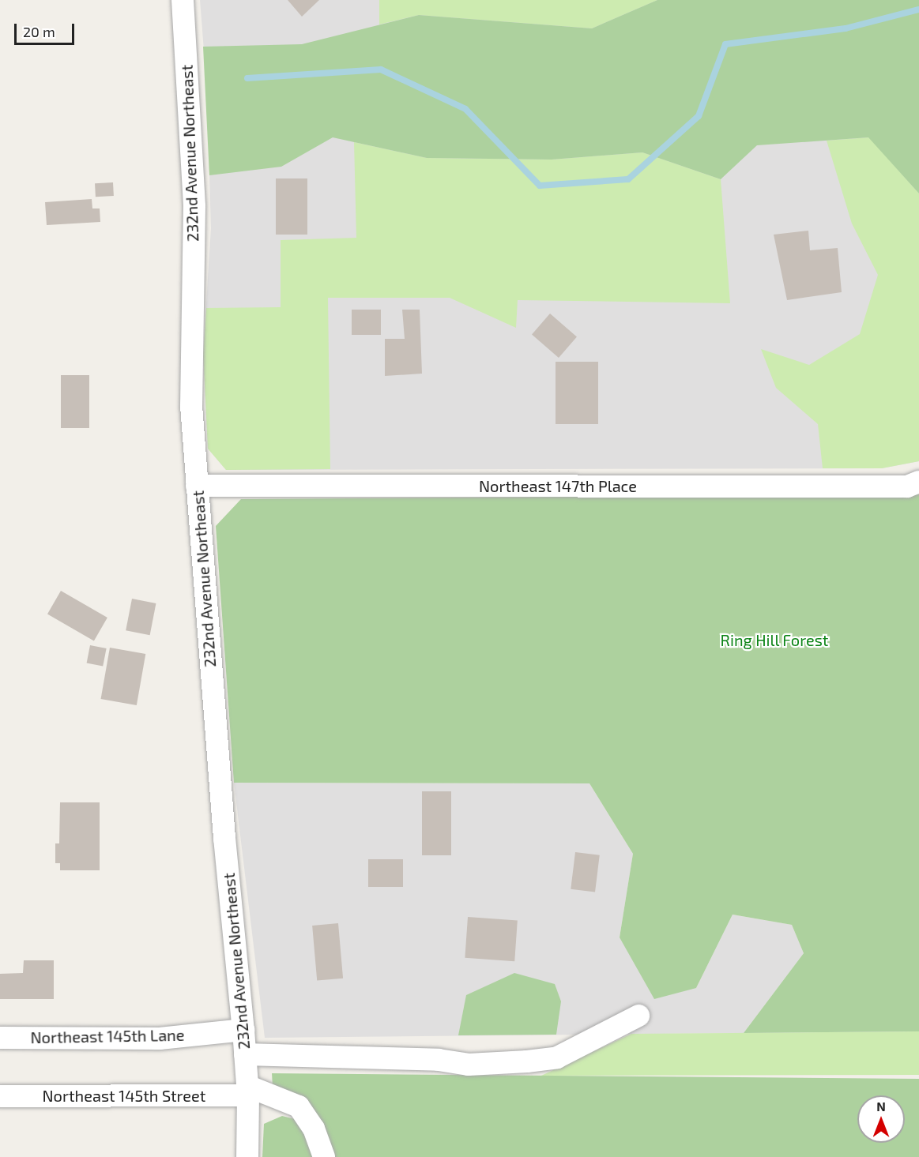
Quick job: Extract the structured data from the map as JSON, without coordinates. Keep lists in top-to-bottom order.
{
  "streets": {
    "street": [
      "232nd Avenue Northeast",
      "Northeast 147th Place",
      "Northeast 145th Lane",
      "Northeast 145th Street"
    ]
  },
  "crossings": [
    ["232nd Avenue Northeast", "Northeast 147th Place"],
    ["232nd Avenue Northeast", "Northeast 145th Lane"],
    ["232nd Avenue Northeast", "Northeast 145th Street"]
  ],
  "parks": ["Ring Hill Forest"],
  "scale_bar": "20 m",
  "north": "top"
}
